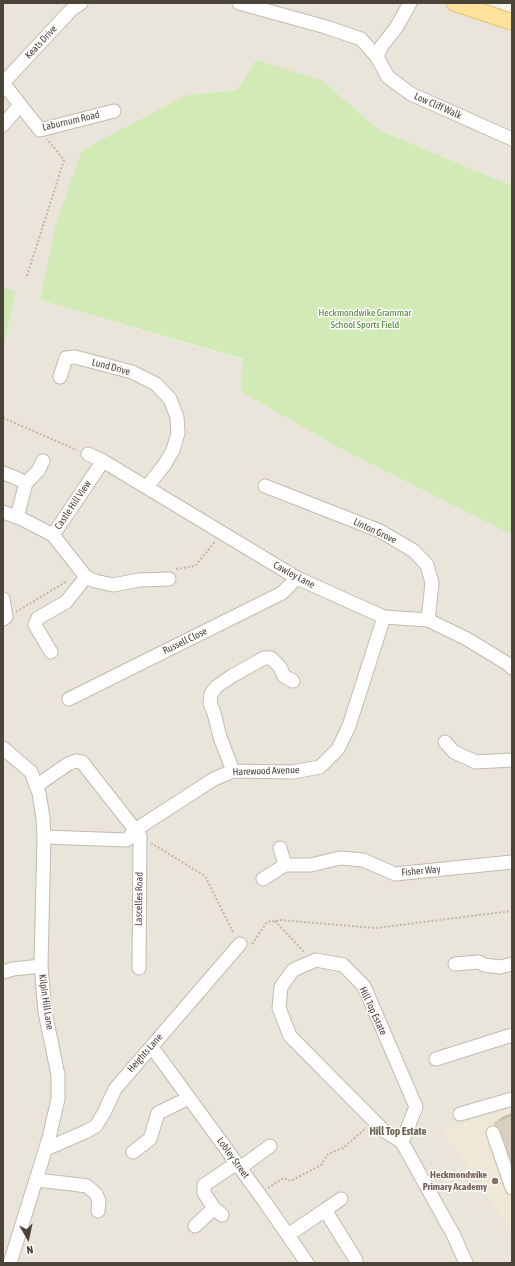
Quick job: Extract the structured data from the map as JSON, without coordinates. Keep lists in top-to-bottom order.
{
  "streets": {
    "street": [
      "Keats Drive",
      "Low Cliff Walk",
      "Laburnum Road",
      "Lund Drive",
      "Castle Hill View",
      "Linton Grove",
      "Cawley Lane",
      "Russell Close",
      "Harewood Avenue",
      "Fisher Way",
      "Lascelles Road",
      "Kilpin Hill Lane",
      "Hill Top Estate",
      "Heights Lane",
      "Lobley Street"
    ]
  },
  "crossings": [
    ["Keats Drive", "Laburnum Road"],
    ["Lund Drive", "Cawley Lane"],
    ["Castle Hill View", "Cawley Lane"],
    ["Linton Grove", "Cawley Lane"],
    ["Cawley Lane", "Russell Close"],
    ["Cawley Lane", "Harewood Avenue"],
    ["Harewood Avenue", "Lascelles Road"],
    ["Harewood Avenue", "Kilpin Hill Lane"],
    ["Kilpin Hill Lane", "Heights Lane"]
  ],
  "districts": ["Hill Top Estate"],
  "parks": ["Heckmondwike Grammar School Sports Field"],
  "places": ["Heckmondwike Primary Academy"],
  "north": "bottom"
}
